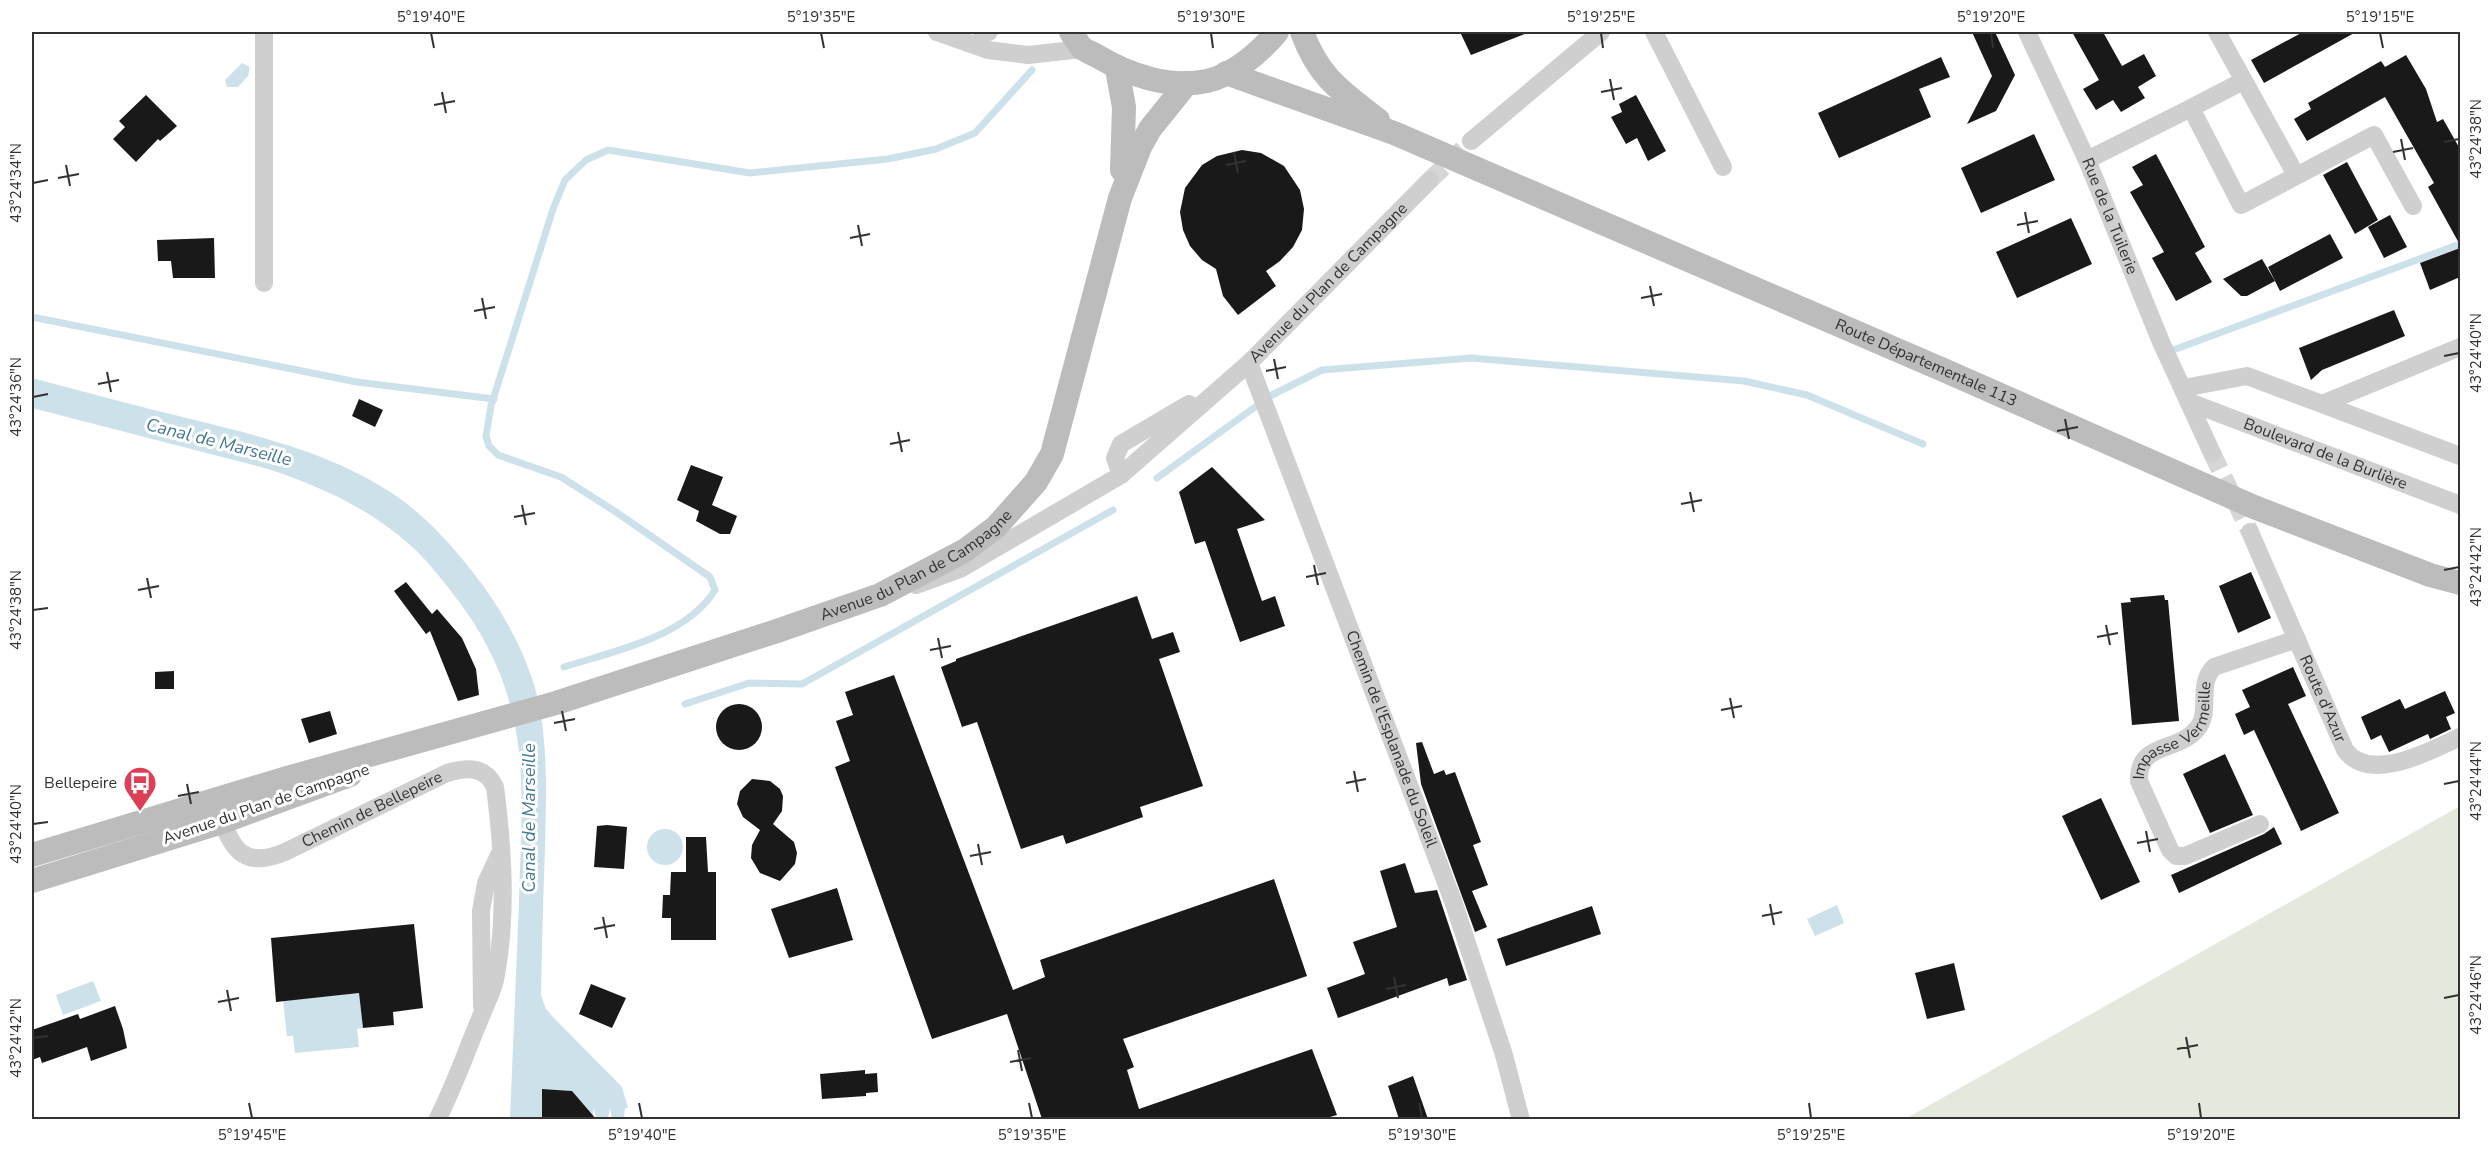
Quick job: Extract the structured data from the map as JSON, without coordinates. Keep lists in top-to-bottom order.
{
  "streets": {
    "main road": ["Avenue du Plan de Campagne", "Route Départementale 113"],
    "street": [
      "Rue de la Tuilerie",
      "Boulevard de la Burlière",
      "Route d'Azur",
      "Impasse Vermeille",
      "Chemin de l'Esplanade du Soleil",
      "Chemin de Bellepeire"
    ]
  },
  "crossings": [
    ["Rue de la Tuilerie", "Boulevard de la Burlière"],
    ["Avenue du Plan de Campagne", "Chemin de l'Esplanade du Soleil"],
    ["Avenue du Plan de Campagne", "Chemin de Bellepeire"],
    ["Route d'Azur", "Impasse Vermeille"]
  ],
  "water": ["Canal de Marseille"],
  "places": {
    "bus stop": ["Bellepeire"]
  },
  "coordinates": [
    "5°19'40\"E",
    "5°19'35\"E",
    "5°19'30\"E",
    "5°19'25\"E",
    "5°19'20\"E",
    "5°19'15\"E",
    "43°24'38\"N",
    "43°24'34\"N",
    "43°24'40\"N",
    "43°24'36\"N",
    "43°24'42\"N",
    "43°24'44\"N",
    "43°24'46\"N",
    "5°19'45\"E"
  ]
}
